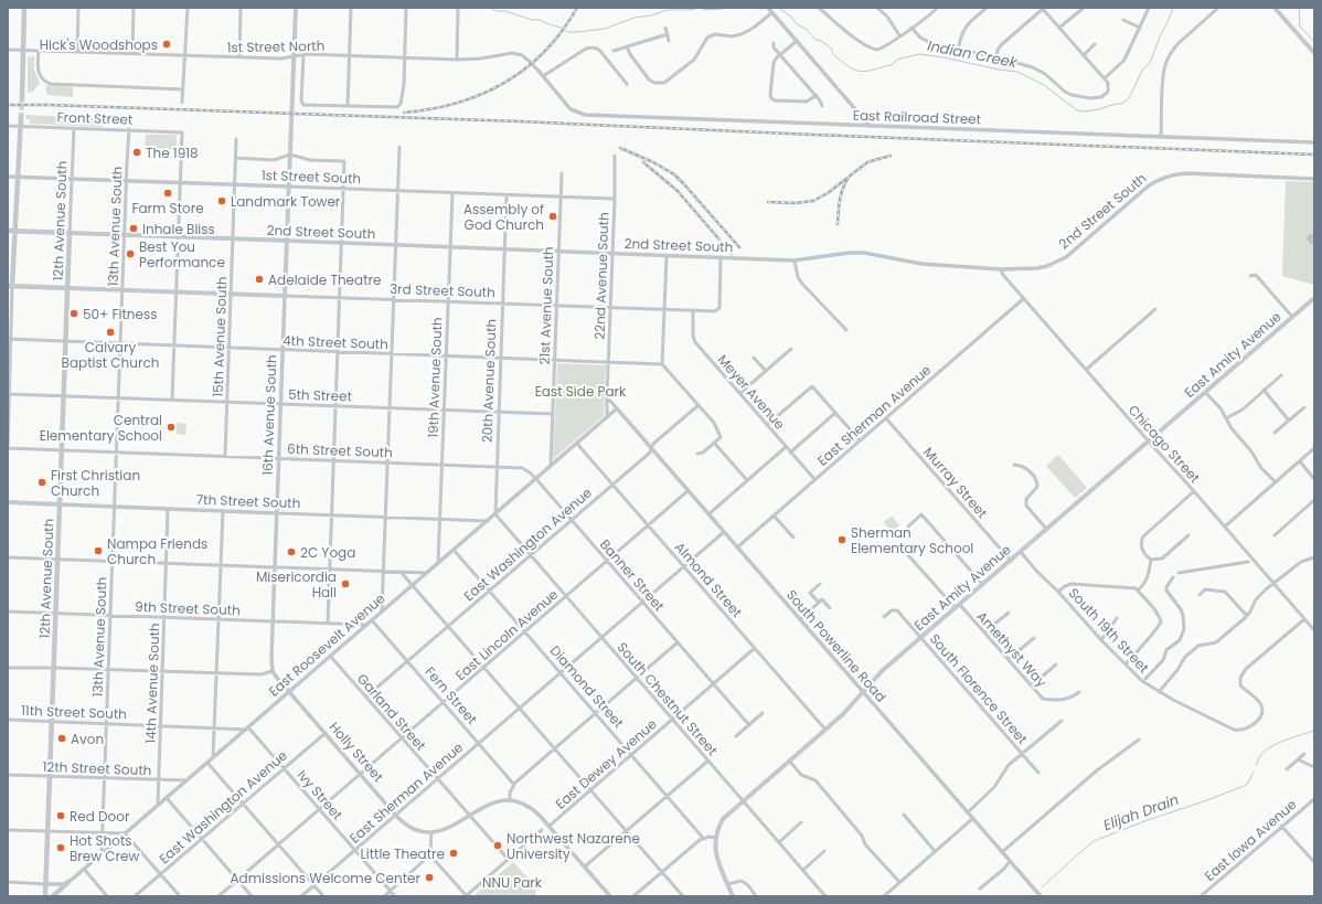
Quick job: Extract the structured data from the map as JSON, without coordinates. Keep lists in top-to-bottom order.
{
  "streets": {
    "main road": [
      "2nd Street South",
      "12th Avenue South",
      "3rd Street South",
      "East Amity Avenue",
      "16th Avenue South",
      "7th Street South"
    ],
    "street": [
      "1st Street North",
      "East Railroad Street",
      "Front Street",
      "1st Street South",
      "13th Avenue South",
      "22nd Avenue South",
      "21st Avenue South",
      "15th Avenue South",
      "4th Street South",
      "19th Avenue South",
      "20th Avenue South",
      "Meyer Avenue",
      "5th Street",
      "East Sherman Avenue",
      "Chicago Street",
      "6th Street South",
      "Murray Street",
      "East Washington Avenue",
      "Banner Street",
      "Almond Street",
      "9th Street South",
      "South 19th Street",
      "East Lincoln Avenue",
      "East Roosevelt Avenue",
      "South Powerline Road",
      "Amethyst Way",
      "14th Avenue South",
      "Diamond Street",
      "South Florence Street",
      "Fern Street",
      "South Chestnut Street",
      "11th Street South",
      "Garland Street",
      "Holly Street",
      "East Dewey Avenue",
      "12th Street South",
      "Ivy Street",
      "East Iowa Avenue"
    ]
  },
  "crossings": [
    ["1st Street North", "East Railroad Street"],
    ["Front Street", "1st Street South"],
    ["Front Street", "12th Avenue South"],
    ["Front Street", "13th Avenue South"],
    ["1st Street South", "12th Avenue South"],
    ["1st Street South", "13th Avenue South"],
    ["1st Street South", "22nd Avenue South"],
    ["1st Street South", "21st Avenue South"],
    ["1st Street South", "15th Avenue South"],
    ["1st Street South", "19th Avenue South"],
    ["1st Street South", "20th Avenue South"],
    ["1st Street South", "16th Avenue South"],
    ["2nd Street South", "12th Avenue South"],
    ["2nd Street South", "13th Avenue South"],
    ["2nd Street South", "22nd Avenue South"],
    ["2nd Street South", "3rd Street South"],
    ["2nd Street South", "21st Avenue South"],
    ["2nd Street South", "15th Avenue South"],
    ["2nd Street South", "19th Avenue South"],
    ["2nd Street South", "20th Avenue South"],
    ["2nd Street South", "16th Avenue South"],
    ["2nd Street South", "Chicago Street"],
    ["12th Avenue South", "3rd Street South"],
    ["12th Avenue South", "4th Street South"],
    ["12th Avenue South", "5th Street"],
    ["12th Avenue South", "6th Street South"],
    ["12th Avenue South", "7th Street South"],
    ["12th Avenue South", "9th Street South"],
    ["12th Avenue South", "11th Street South"],
    ["12th Avenue South", "12th Street South"],
    ["13th Avenue South", "3rd Street South"],
    ["13th Avenue South", "4th Street South"],
    ["13th Avenue South", "5th Street"],
    ["13th Avenue South", "6th Street South"],
    ["13th Avenue South", "7th Street South"],
    ["13th Avenue South", "9th Street South"],
    ["13th Avenue South", "East Roosevelt Avenue"],
    ["13th Avenue South", "11th Street South"],
    ["13th Avenue South", "12th Street South"],
    ["22nd Avenue South", "3rd Street South"],
    ["22nd Avenue South", "4th Street South"],
    ["22nd Avenue South", "East Roosevelt Avenue"],
    ["3rd Street South", "21st Avenue South"],
    ["3rd Street South", "15th Avenue South"],
    ["3rd Street South", "19th Avenue South"],
    ["3rd Street South", "20th Avenue South"],
    ["3rd Street South", "Meyer Avenue"],
    ["3rd Street South", "16th Avenue South"],
    ["21st Avenue South", "4th Street South"],
    ["21st Avenue South", "5th Street"],
    ["21st Avenue South", "East Roosevelt Avenue"],
    ["15th Avenue South", "4th Street South"],
    ["15th Avenue South", "5th Street"],
    ["15th Avenue South", "6th Street South"],
    ["4th Street South", "19th Avenue South"],
    ["4th Street South", "20th Avenue South"],
    ["4th Street South", "16th Avenue South"],
    ["East Amity Avenue", "Chicago Street"],
    ["East Amity Avenue", "Murray Street"],
    ["East Amity Avenue", "Almond Street"],
    ["East Amity Avenue", "South 19th Street"],
    ["East Amity Avenue", "South Powerline Road"],
    ["East Amity Avenue", "Amethyst Way"],
    ["East Amity Avenue", "South Florence Street"],
    ["East Amity Avenue", "South Chestnut Street"],
    ["19th Avenue South", "5th Street"],
    ["19th Avenue South", "6th Street South"],
    ["19th Avenue South", "7th Street South"],
    ["19th Avenue South", "East Roosevelt Avenue"],
    ["20th Avenue South", "5th Street"],
    ["20th Avenue South", "6th Street South"],
    ["20th Avenue South", "East Roosevelt Avenue"],
    ["20th Avenue South", "South Chestnut Street"],
    ["Meyer Avenue", "East Sherman Avenue"],
    ["5th Street", "16th Avenue South"],
    ["16th Avenue South", "6th Street South"],
    ["16th Avenue South", "7th Street South"],
    ["16th Avenue South", "9th Street South"],
    ["16th Avenue South", "Holly Street"],
    ["East Sherman Avenue", "Chicago Street"],
    ["East Sherman Avenue", "Murray Street"],
    ["East Sherman Avenue", "Banner Street"],
    ["East Sherman Avenue", "Almond Street"],
    ["East Sherman Avenue", "South Powerline Road"],
    ["East Sherman Avenue", "Diamond Street"],
    ["East Sherman Avenue", "Fern Street"],
    ["East Sherman Avenue", "South Chestnut Street"],
    ["East Sherman Avenue", "Garland Street"],
    ["East Sherman Avenue", "Holly Street"],
    ["East Sherman Avenue", "Ivy Street"],
    ["Chicago Street", "South 19th Street"],
    ["6th Street South", "Banner Street"],
    ["6th Street South", "East Roosevelt Avenue"],
    ["7th Street South", "East Roosevelt Avenue"],
    ["7th Street South", "14th Avenue South"],
    ["East Washington Avenue", "Banner Street"],
    ["East Washington Avenue", "Almond Street"],
    ["East Washington Avenue", "South Powerline Road"],
    ["East Washington Avenue", "Diamond Street"],
    ["East Washington Avenue", "Fern Street"],
    ["East Washington Avenue", "South Chestnut Street"],
    ["East Washington Avenue", "Garland Street"],
    ["East Washington Avenue", "Holly Street"],
    ["East Washington Avenue", "Ivy Street"],
    ["Banner Street", "East Lincoln Avenue"],
    ["Banner Street", "East Roosevelt Avenue"],
    ["Banner Street", "East Dewey Avenue"],
    ["Almond Street", "East Lincoln Avenue"],
    ["Almond Street", "East Roosevelt Avenue"],
    ["Almond Street", "East Dewey Avenue"],
    ["9th Street South", "East Roosevelt Avenue"],
    ["9th Street South", "14th Avenue South"],
    ["East Lincoln Avenue", "South Powerline Road"],
    ["East Lincoln Avenue", "Diamond Street"],
    ["East Lincoln Avenue", "Fern Street"],
    ["East Lincoln Avenue", "South Chestnut Street"],
    ["East Lincoln Avenue", "Garland Street"],
    ["East Lincoln Avenue", "Holly Street"],
    ["East Lincoln Avenue", "Ivy Street"],
    ["East Roosevelt Avenue", "South Powerline Road"],
    ["East Roosevelt Avenue", "14th Avenue South"],
    ["East Roosevelt Avenue", "Diamond Street"],
    ["East Roosevelt Avenue", "Fern Street"],
    ["East Roosevelt Avenue", "South Chestnut Street"],
    ["East Roosevelt Avenue", "11th Street South"],
    ["East Roosevelt Avenue", "Garland Street"],
    ["East Roosevelt Avenue", "Holly Street"],
    ["East Roosevelt Avenue", "12th Street South"],
    ["East Roosevelt Avenue", "Ivy Street"],
    ["14th Avenue South", "11th Street South"],
    ["14th Avenue South", "12th Street South"],
    ["Diamond Street", "East Dewey Avenue"],
    ["South Chestnut Street", "East Dewey Avenue"],
    ["11th Street South", "Ivy Street"]
  ],
  "water": ["Indian Creek", "Elijah Drain"],
  "parks": ["East Side Park", "NNU Park"],
  "places": [
    "Hick's Woodshops",
    "The 1918",
    "Farm Store",
    "Landmark Tower",
    "Assembly of God Church",
    "Inhale Bliss",
    "Best You Performance",
    "Adelaide Theatre",
    "50+ Fitness",
    "Calvary Baptist Church",
    "Central Elementary School",
    "First Christian Church",
    "Sherman Elementary School",
    "Nampa Friends Church",
    "2C Yoga",
    "Misericordia Hall",
    "Avon",
    "Red Door",
    "Northwest Nazarene University",
    "Hot Shots Brew Crew",
    "Little Theatre",
    "Admissions Welcome Center"
  ]
}
